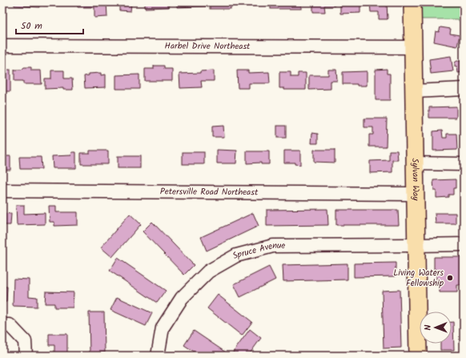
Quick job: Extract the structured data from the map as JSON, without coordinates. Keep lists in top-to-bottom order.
{
  "streets": {
    "main road": ["Sylvan Way"],
    "street": ["Harbel Drive Northeast", "Petersville Road Northeast", "Spruce Avenue"]
  },
  "crossings": [
    ["Harbel Drive Northeast", "Sylvan Way"],
    ["Sylvan Way", "Petersville Road Northeast"],
    ["Sylvan Way", "Spruce Avenue"]
  ],
  "places": ["Living Waters Fellowship"],
  "scale_bar": "50 m",
  "north": "left"
}
